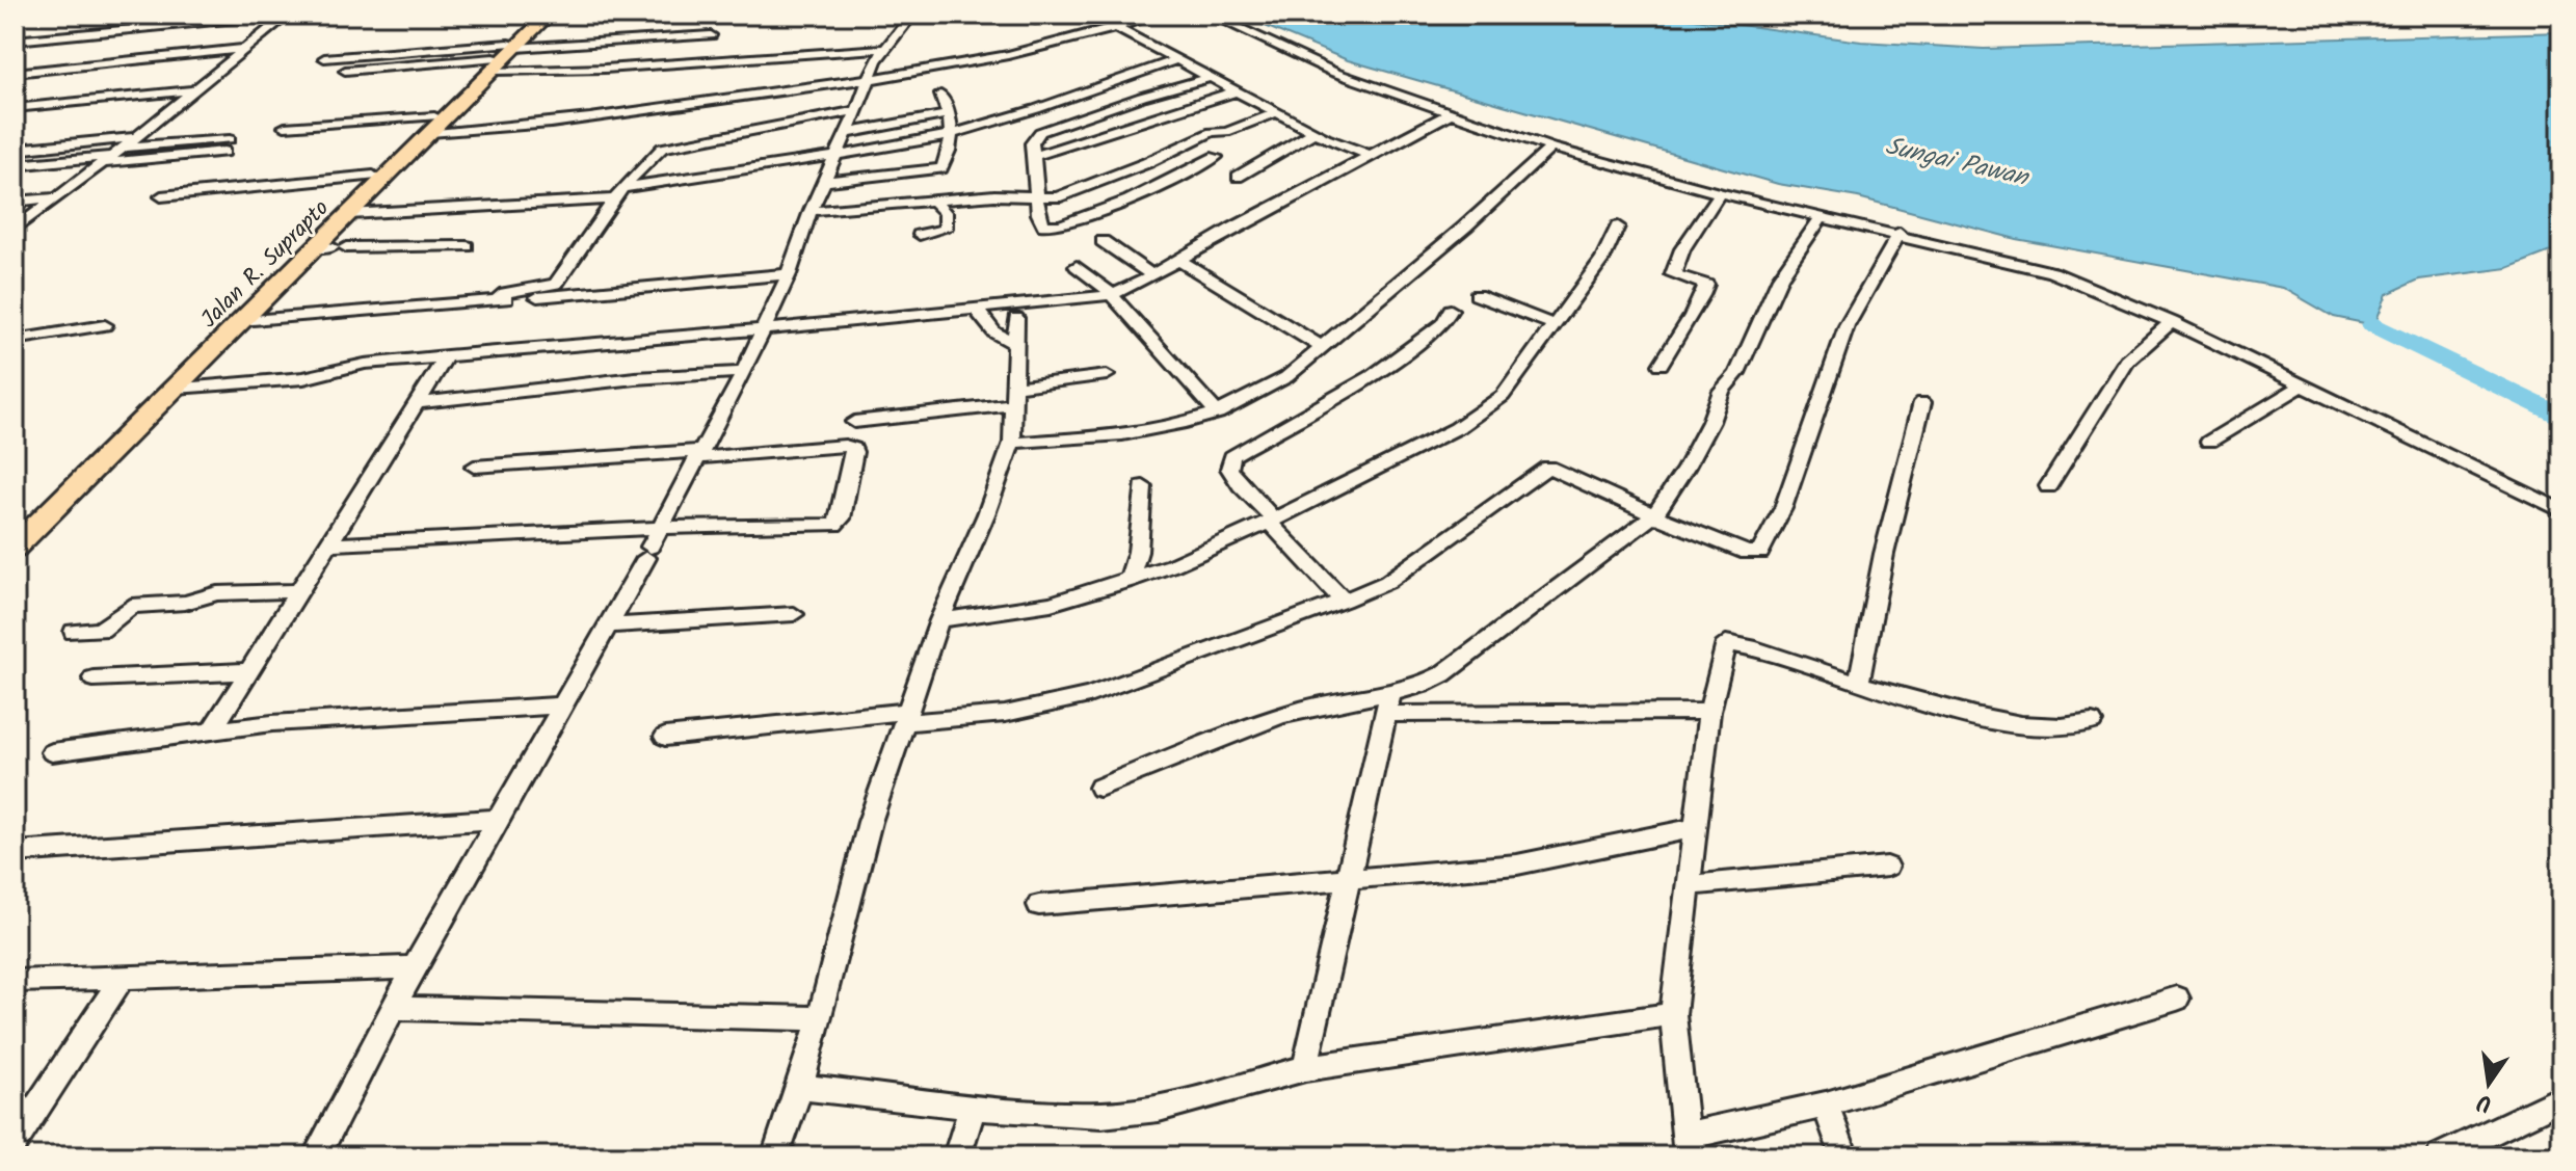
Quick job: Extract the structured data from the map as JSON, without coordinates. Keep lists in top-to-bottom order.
{
  "streets": {
    "highway": ["Jalan R. Suprapto"]
  },
  "water": ["Sungai Pawan"],
  "north": "bottom"
}
